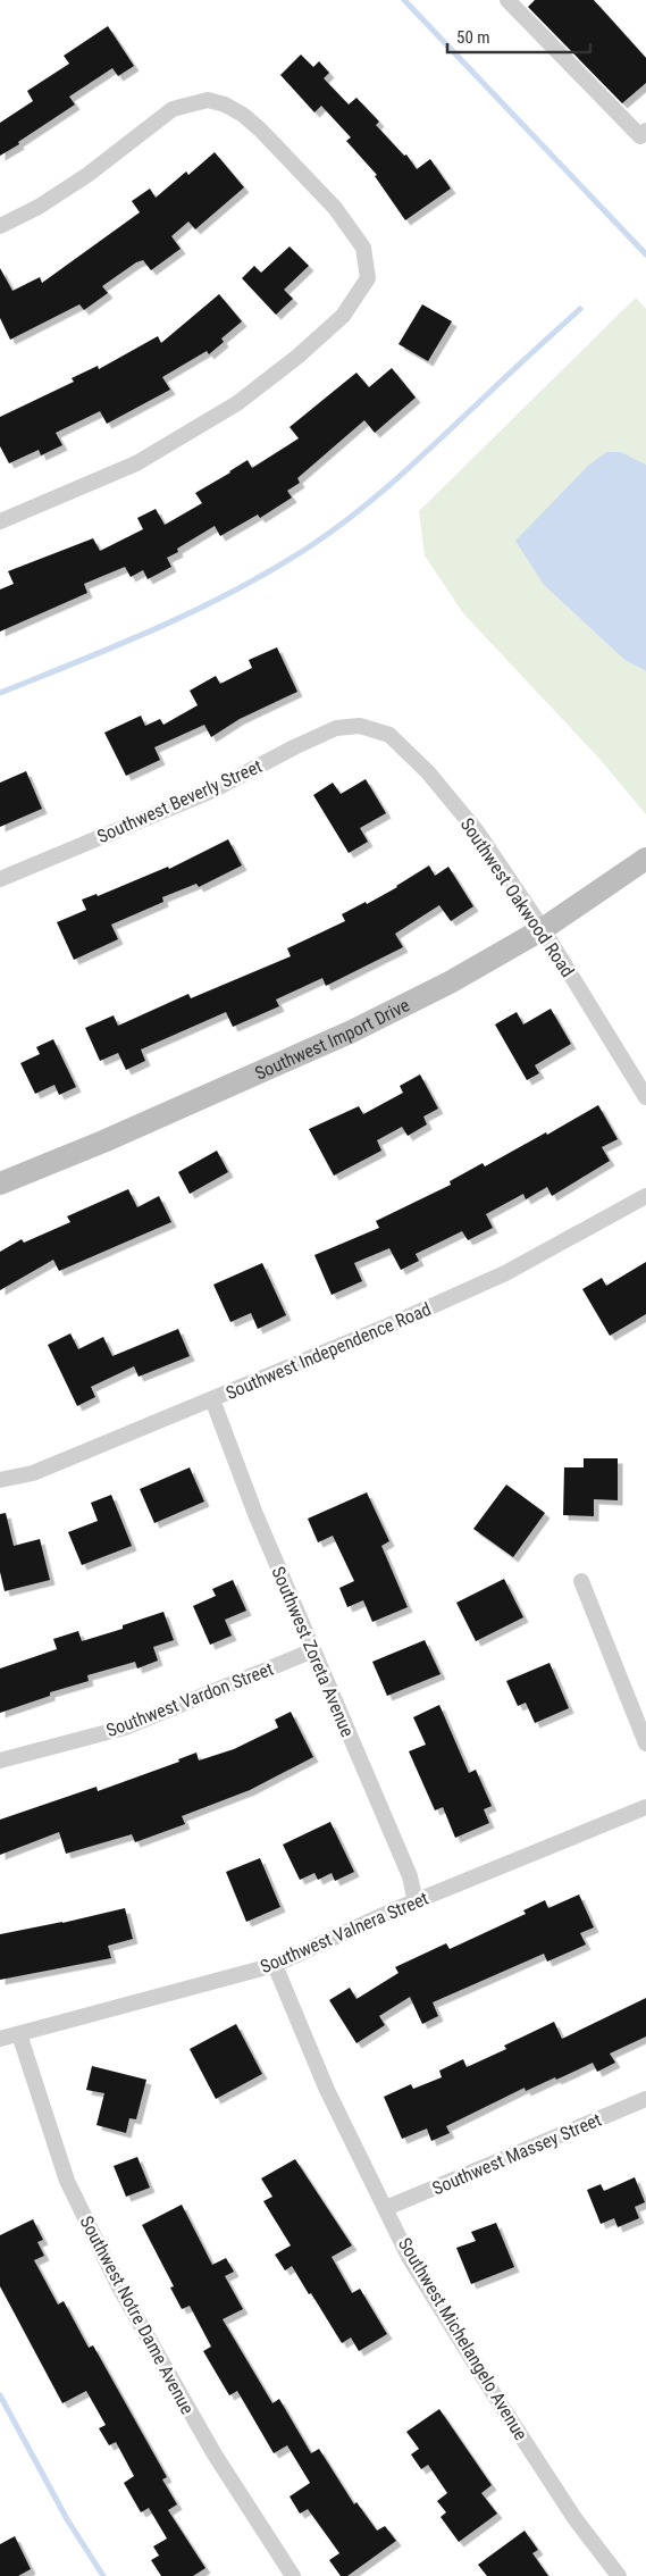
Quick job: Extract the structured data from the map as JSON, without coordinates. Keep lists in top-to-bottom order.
{
  "streets": {
    "street": [
      "Southwest Beverly Street",
      "Southwest Oakwood Road",
      "Southwest Import Drive",
      "Southwest Independence Road",
      "Southwest Zoreta Avenue",
      "Southwest Vardon Street",
      "Southwest Valnera Street",
      "Southwest Massey Street",
      "Southwest Notre Dame Avenue",
      "Southwest Michelangelo Avenue"
    ]
  },
  "crossings": [
    ["Southwest Beverly Street", "Southwest Oakwood Road"],
    ["Southwest Oakwood Road", "Southwest Import Drive"],
    ["Southwest Independence Road", "Southwest Zoreta Avenue"],
    ["Southwest Zoreta Avenue", "Southwest Vardon Street"],
    ["Southwest Zoreta Avenue", "Southwest Valnera Street"],
    ["Southwest Valnera Street", "Southwest Notre Dame Avenue"],
    ["Southwest Valnera Street", "Southwest Michelangelo Avenue"],
    ["Southwest Massey Street", "Southwest Michelangelo Avenue"]
  ],
  "scale_bar": "50 m"
}
